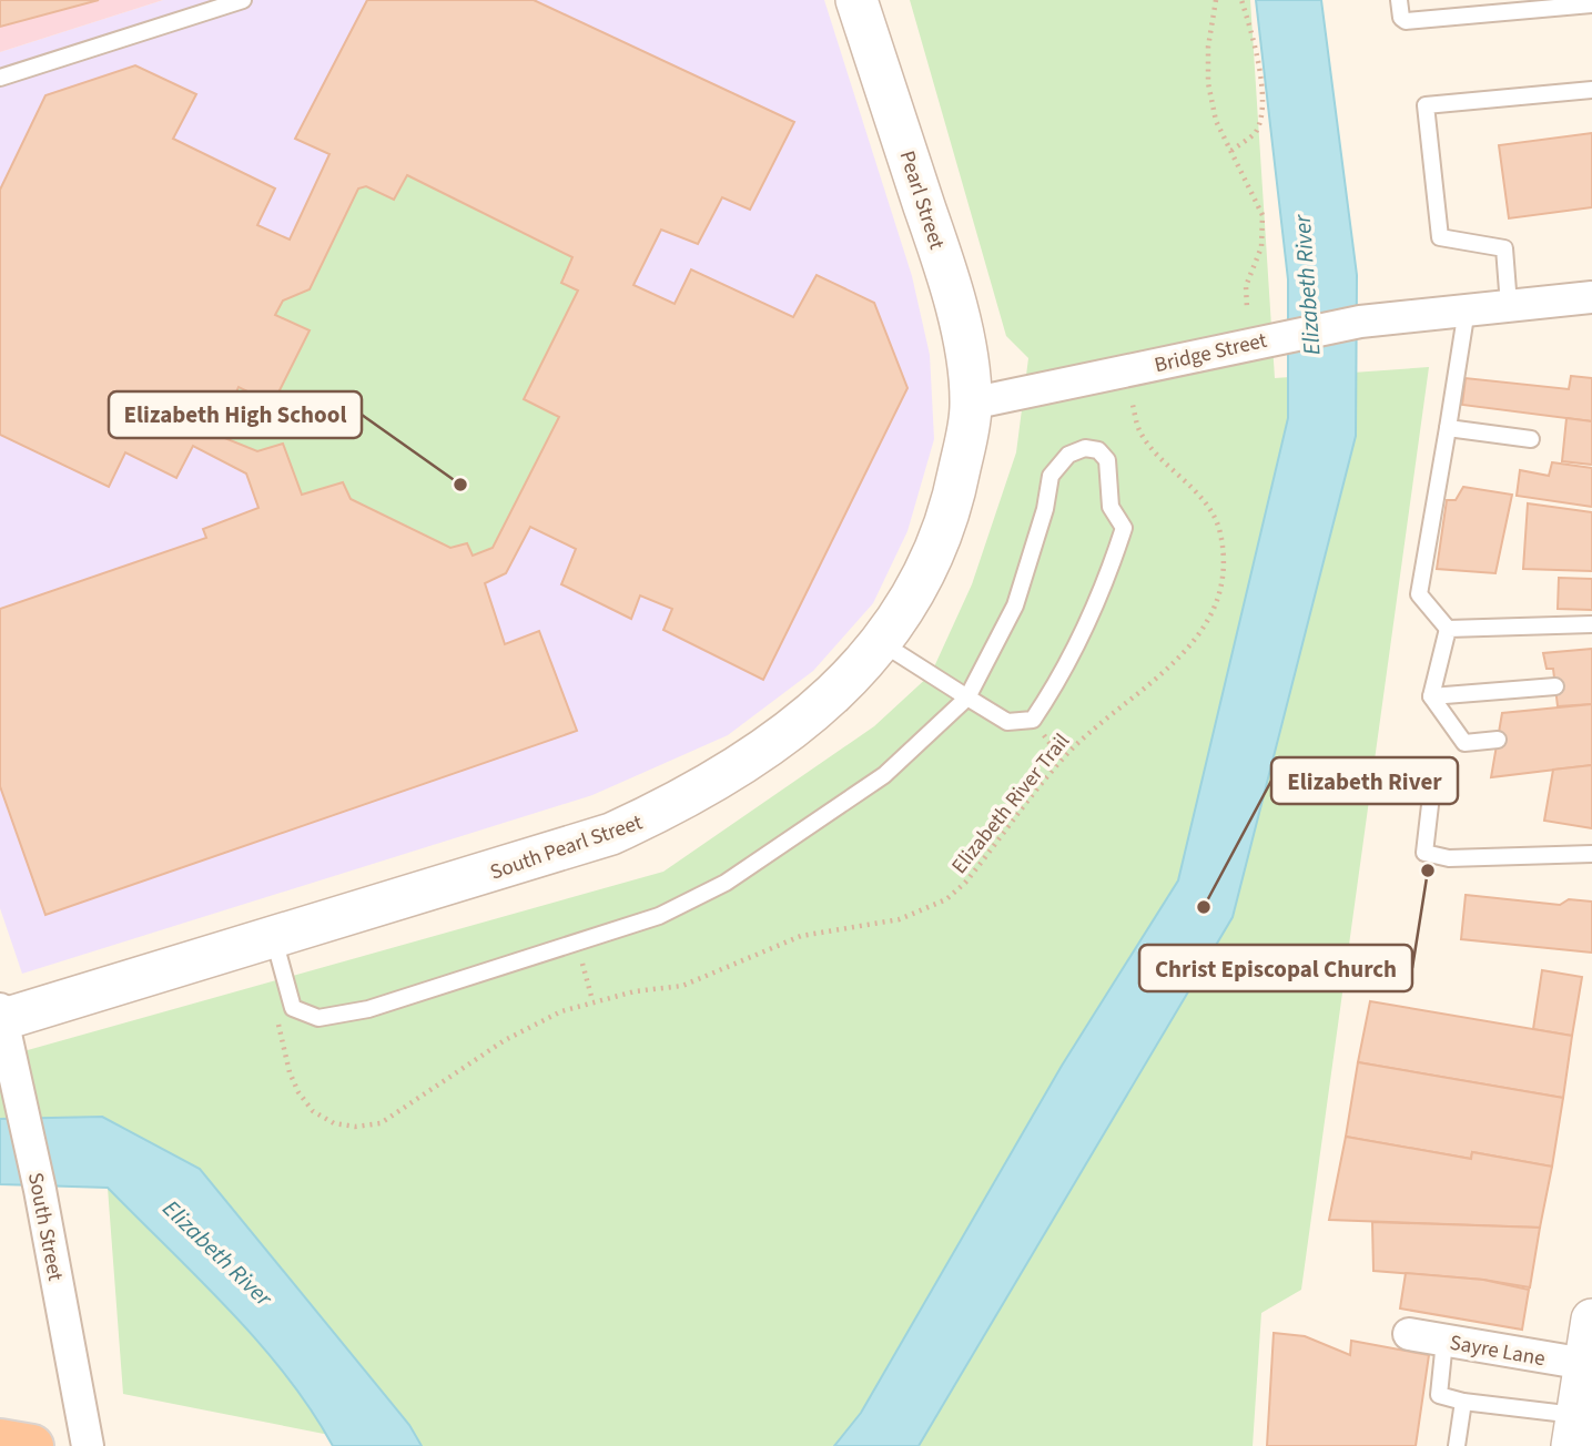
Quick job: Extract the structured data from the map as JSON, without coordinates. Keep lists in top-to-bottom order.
{
  "streets": {
    "street": [
      "Pearl Street",
      "Bridge Street",
      "South Pearl Street",
      "South Street",
      "Sayre Lane"
    ],
    "path": ["Elizabeth River Trail"]
  },
  "crossings": [
    ["Pearl Street", "Bridge Street"],
    ["Pearl Street", "South Pearl Street"],
    ["Bridge Street", "South Pearl Street"],
    ["South Pearl Street", "South Street"]
  ],
  "water": ["Elizabeth River"],
  "places": ["Elizabeth High School", "Christ Episcopal Church", "Elizabeth River"]
}
